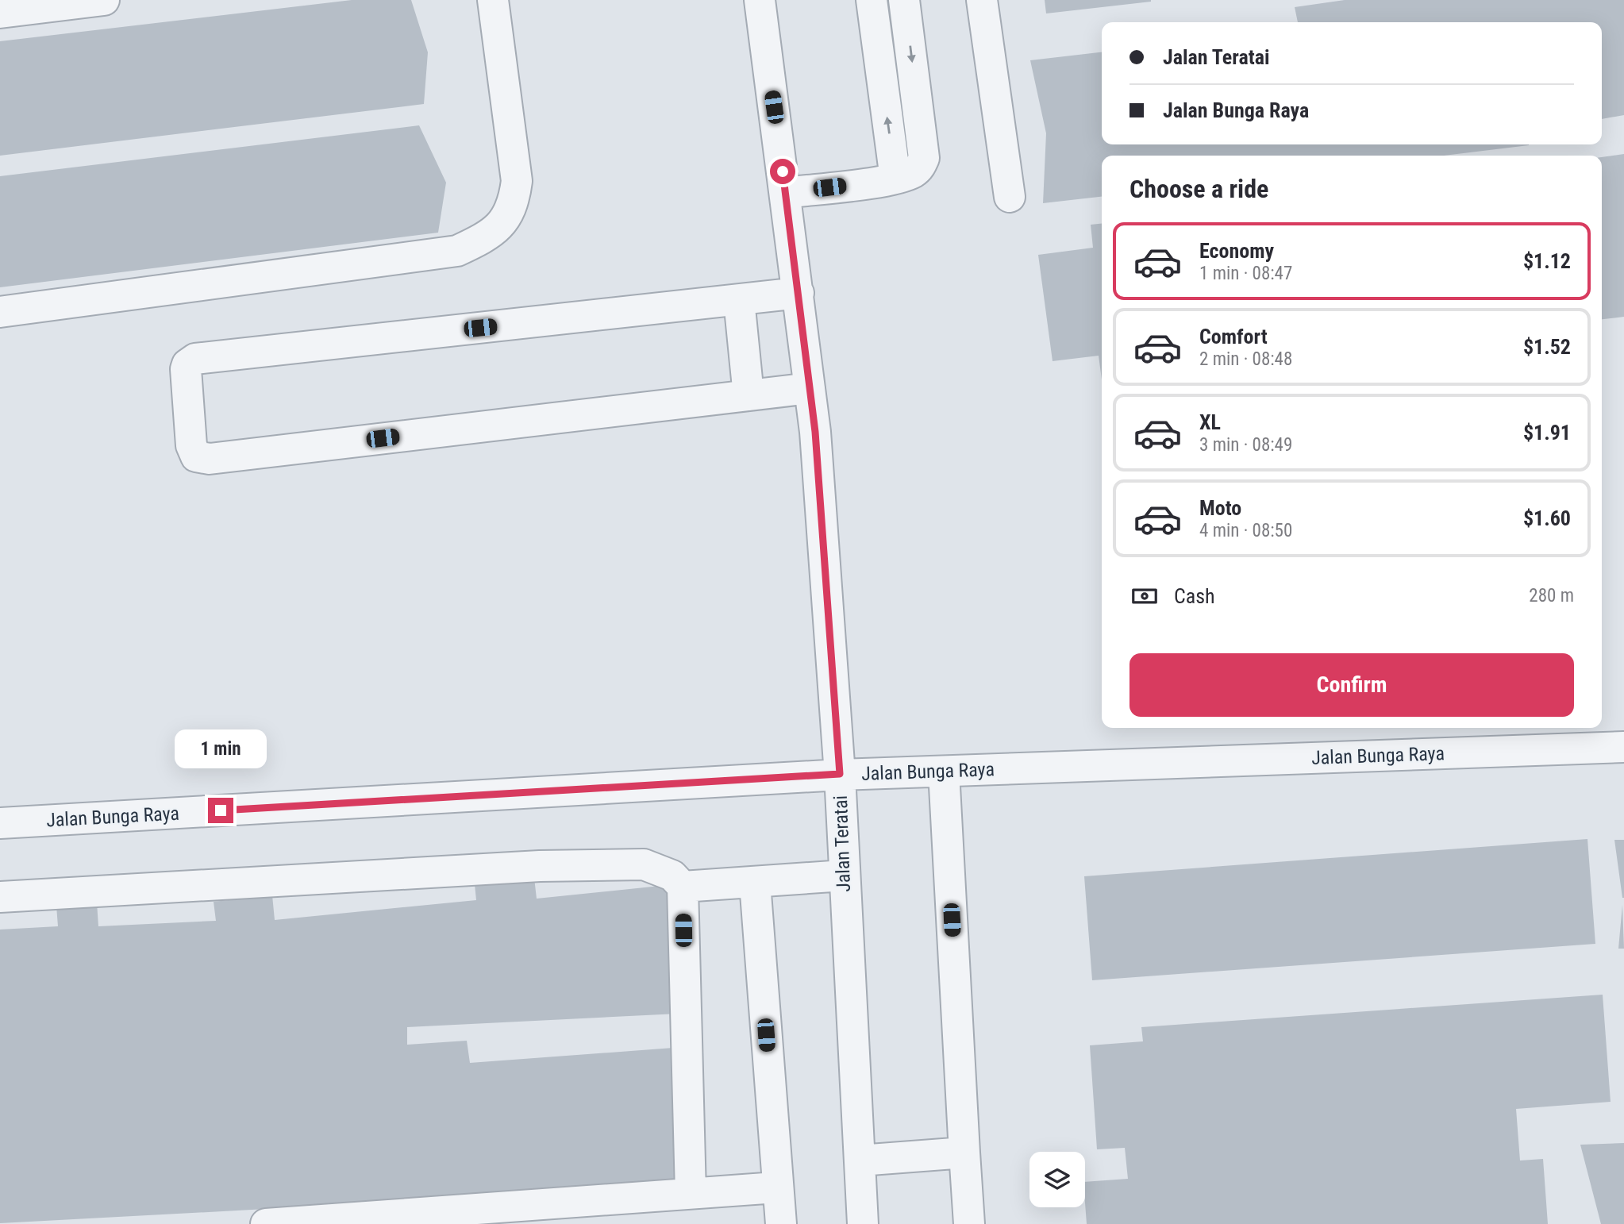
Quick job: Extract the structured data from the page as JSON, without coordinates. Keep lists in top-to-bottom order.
{
  "streets": {
    "street": ["Jalan Bunga Raya", "Jalan Teratai"]
  },
  "crossings": [
    ["Jalan Bunga Raya", "Jalan Teratai"]
  ],
  "page": {
    "banner": ["Jalan Teratai", "Jalan Bunga Raya"],
    "heading": "Choose a ride",
    "list": [
      {
        "name": "Economy",
        "note": "1 min · 08:47",
        "value": "$1.12"
      },
      {
        "name": "Comfort",
        "note": "2 min · 08:48",
        "value": "$1.52"
      },
      {
        "name": "XL",
        "note": "3 min · 08:49",
        "value": "$1.91"
      },
      {
        "name": "Moto",
        "note": "4 min · 08:50",
        "value": "$1.60"
      }
    ],
    "pay": ["Cash", "280 m"],
    "buttons": "Confirm",
    "bubble": "1 min"
  }
}
